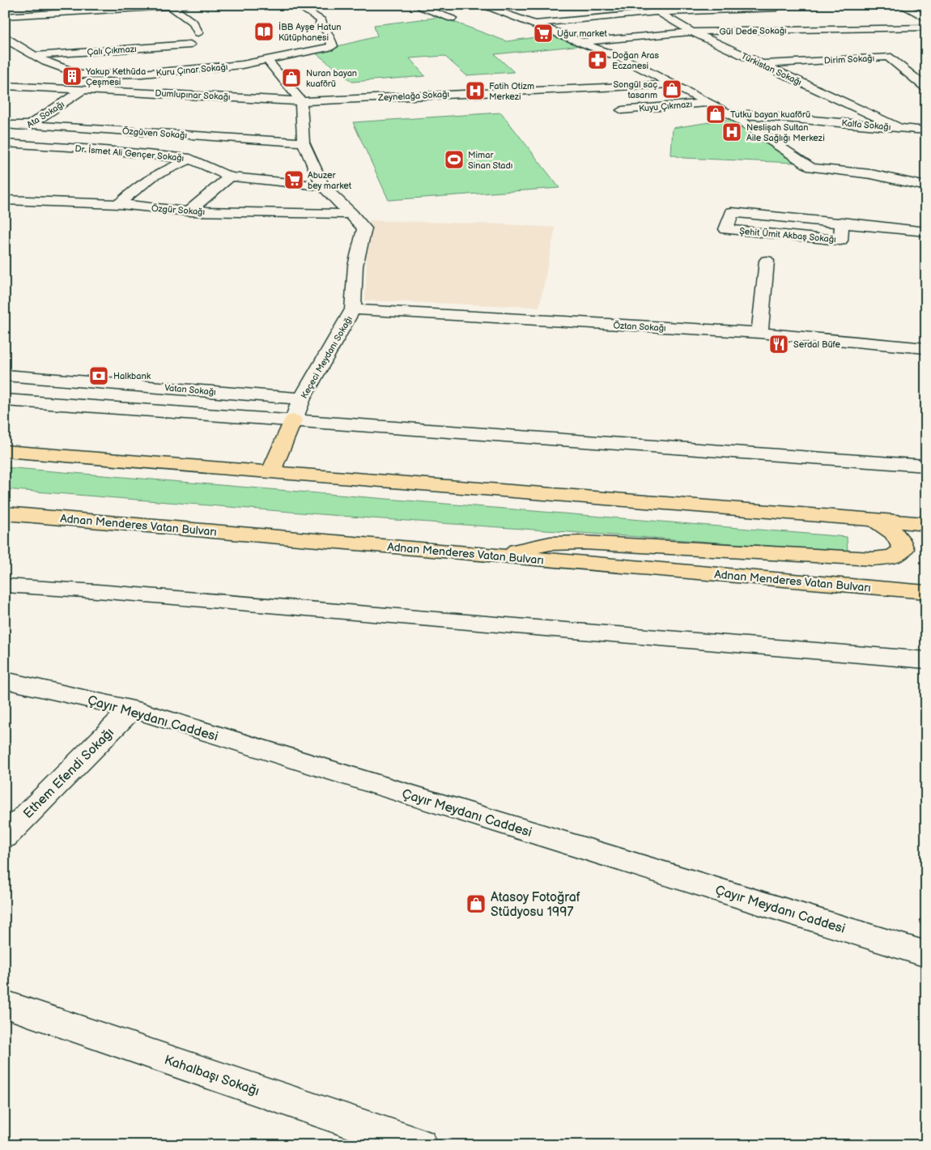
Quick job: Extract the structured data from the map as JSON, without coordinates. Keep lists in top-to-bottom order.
{
  "streets": {
    "main road": ["Adnan Menderes Vatan Bulvarı"],
    "street": [
      "Gül Dede Sokağı",
      "Çalı Çıkmazı",
      "Dirim Sokağı",
      "Türkistan Sokağı",
      "Kuru Çınar Sokağı",
      "Dumlupınar Sokağı",
      "Zeynelağa Sokağı",
      "Kuyu Çıkmazı",
      "Ata Sokağı",
      "Kalfa Sokağı",
      "Özgüven Sokağı",
      "Dr. İsmet Ali Gençer Sokağı",
      "Özgür Sokağı",
      "Şehit Ümit Akbaş Sokağı",
      "Öztan Sokağı",
      "Keçeci Meydanı Sokağı",
      "Vatan Sokağı",
      "Çayır Meydanı Caddesi",
      "Ethem Efendi Sokağı",
      "Kahalbaşı Sokağı"
    ]
  },
  "crossings": [
    ["Gül Dede Sokağı", "Türkistan Sokağı"],
    ["Çalı Çıkmazı", "Kuru Çınar Sokağı"],
    ["Dirim Sokağı", "Türkistan Sokağı"],
    ["Türkistan Sokağı", "Kalfa Sokağı"],
    ["Dumlupınar Sokağı", "Zeynelağa Sokağı"],
    ["Dumlupınar Sokağı", "Ata Sokağı"],
    ["Dumlupınar Sokağı", "Keçeci Meydanı Sokağı"],
    ["Zeynelağa Sokağı", "Keçeci Meydanı Sokağı"],
    ["Ata Sokağı", "Özgüven Sokağı"],
    ["Özgüven Sokağı", "Keçeci Meydanı Sokağı"],
    ["Dr. İsmet Ali Gençer Sokağı", "Keçeci Meydanı Sokağı"],
    ["Özgür Sokağı", "Keçeci Meydanı Sokağı"],
    ["Öztan Sokağı", "Keçeci Meydanı Sokağı"],
    ["Keçeci Meydanı Sokağı", "Vatan Sokağı"],
    ["Çayır Meydanı Caddesi", "Ethem Efendi Sokağı"]
  ],
  "places": {
    "library": ["İBB Ayşe Hatun Kütüphanesi"],
    "supermarket": ["Uğur market", "Abuzer bey market"],
    "pharmacy": ["Doğan Aras Eczanesi"],
    "building": ["Yakup Kethüda Çeşmesi"],
    "shop": [
      "Nuran bayan kuaförü",
      "Songül saç tasarım",
      "Tutku bayan kuaförü",
      "Atasoy Fotoğraf Stüdyosu 1997"
    ],
    "hospital": ["Fatih Otizm Merkezi", "Neslişah Sultan Aile Sağlığı Merkezi"],
    "sports": ["Mimar Sinan Stadı"],
    "restaurant": ["Serdal Büfe"],
    "bank": ["Halkbank"]
  }
}
